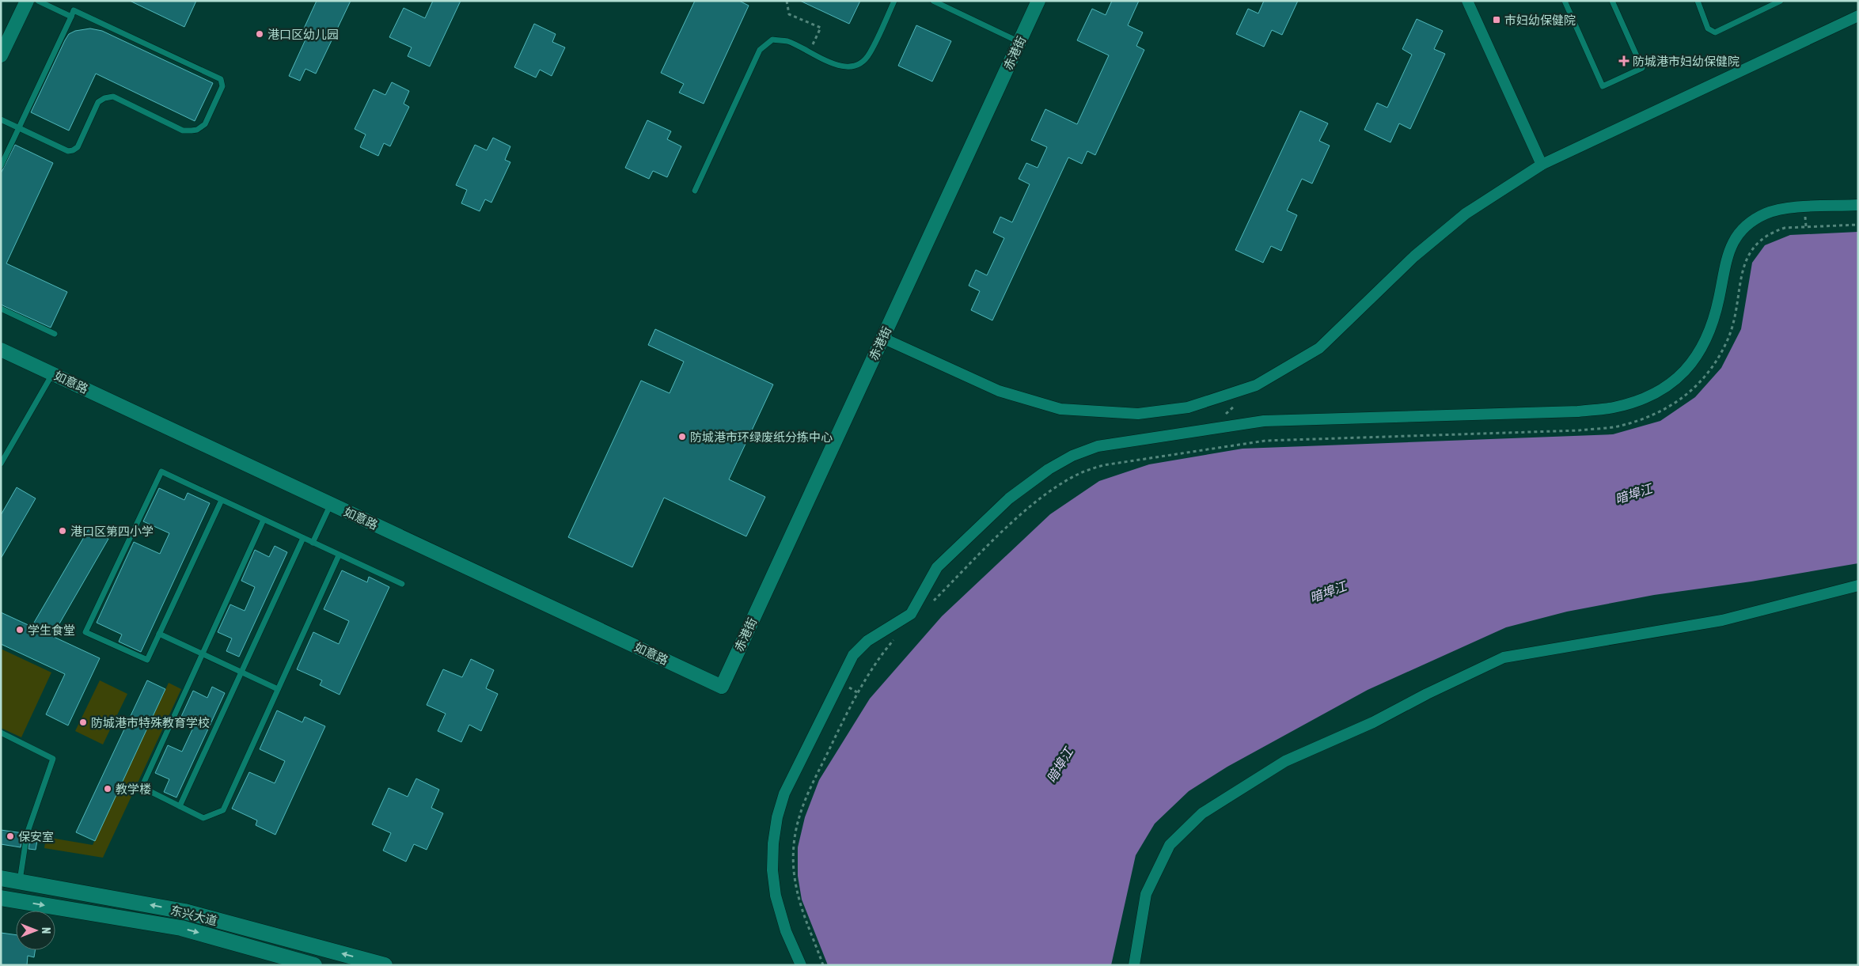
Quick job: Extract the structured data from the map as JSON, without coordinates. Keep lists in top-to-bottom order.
{
  "streets": {
    "main road": ["东兴大道"],
    "street": ["赤港街", "如意路"]
  },
  "crossings": [
    ["赤港街", "如意路"]
  ],
  "water": ["暗埠江"],
  "places": {
    "transit": ["巿妇幼保健院"],
    "other": [
      "港口区幼儿园",
      "防城港市环绿废纸分拣中心",
      "港口区第四小学",
      "学生食堂",
      "防城港市特殊教育学校",
      "教学楼",
      "保安室"
    ],
    "health": ["防城港市妇幼保健院"]
  },
  "north": "right"
}
